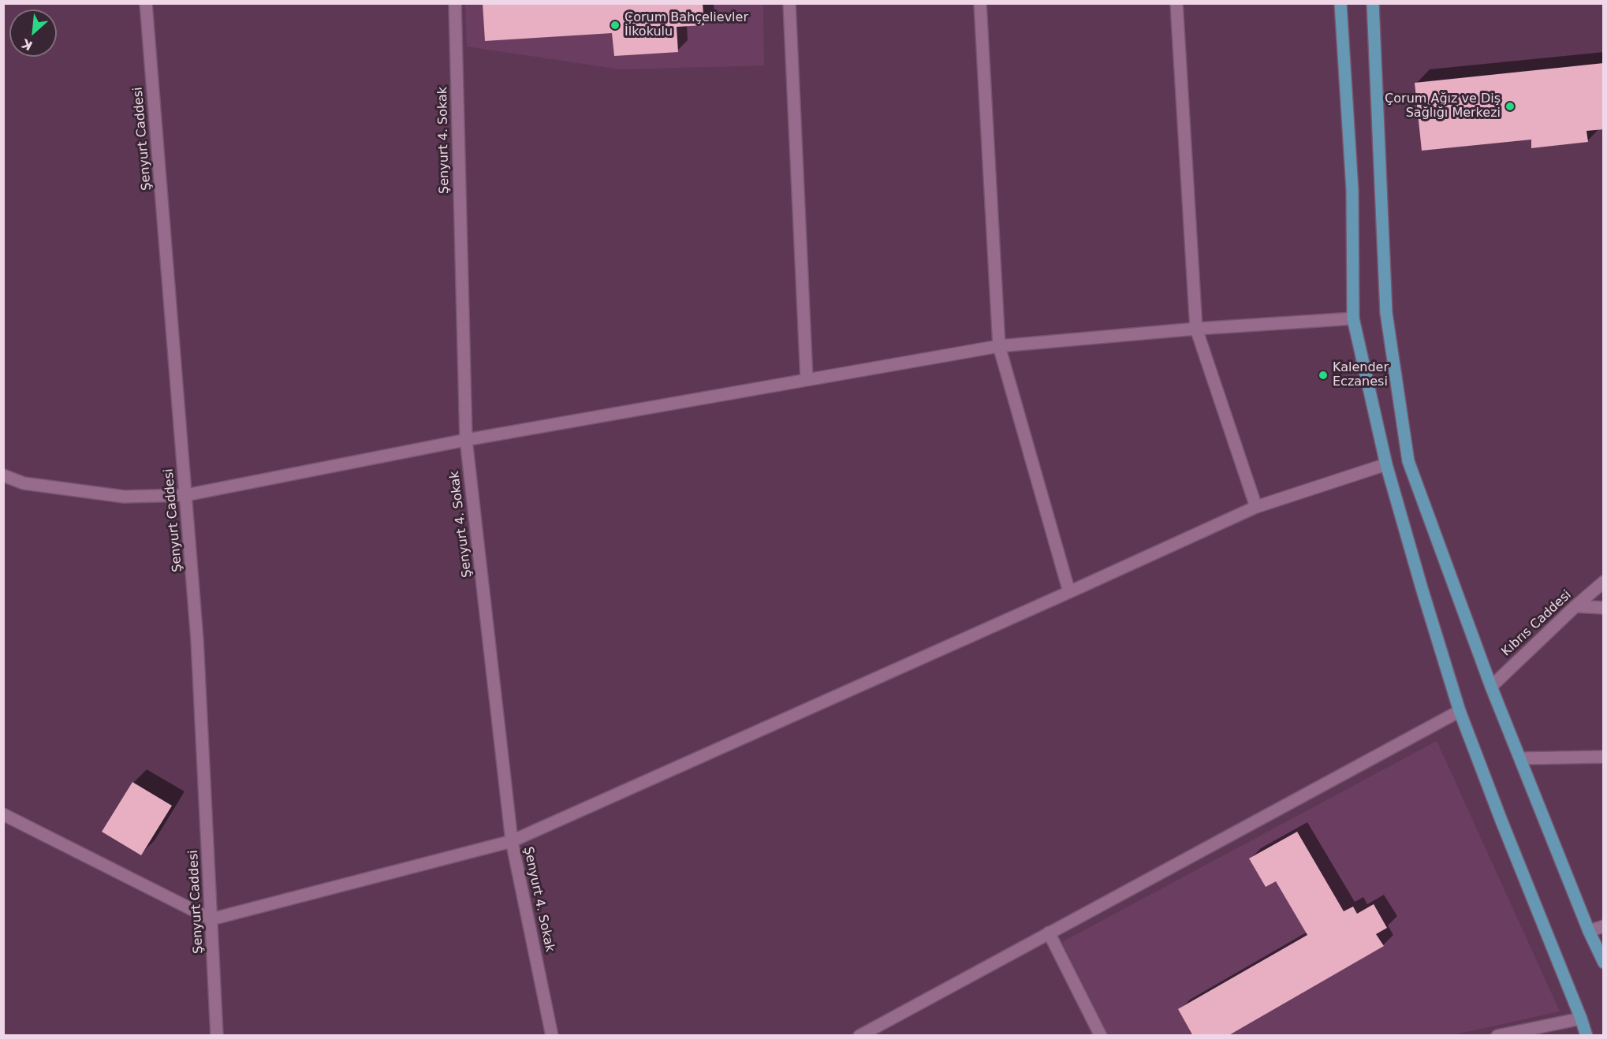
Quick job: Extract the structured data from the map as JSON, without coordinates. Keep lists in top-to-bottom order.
{
  "streets": {
    "street": ["Şenyurt Caddesi", "Şenyurt 4. Sokak", "Kıbrıs Caddesi"]
  },
  "places": ["Çorum Bahçelievler İlkokulu", "Çorum Ağız ve Diş Sağlığı Merkezi", "Kalender Eczanesi"],
  "north": "bottom left"
}
